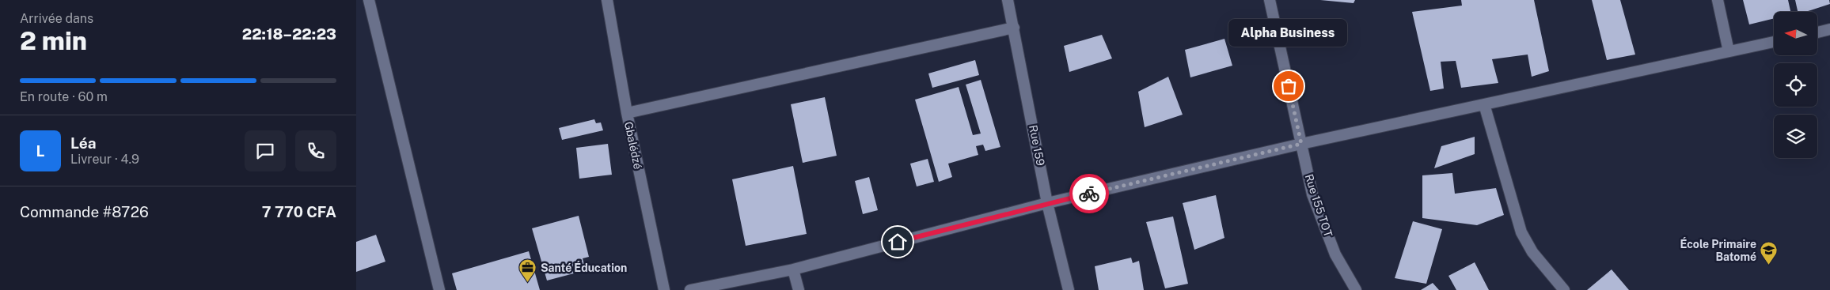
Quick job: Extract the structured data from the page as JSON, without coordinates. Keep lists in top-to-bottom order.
{
  "streets": {
    "street": ["Gbalédzé", "Rue 159", "Rue 155 TOT"]
  },
  "places": {
    "other": ["Alpha Business"],
    "school or university": ["École Primaire Batomé"],
    "office": ["Santé Éducation"]
  },
  "north": "left",
  "page": {
    "heading": ["2 min", "Arrivée dans", "22:18–22:23"],
    "panel": [
      "Léa",
      "Livreur · 4.9",
      "Commande #8726",
      "7 770 CFA"
    ],
    "bubble": "Alpha Business",
    "bar": "En route · 60 m",
    "round": "L"
  }
}
